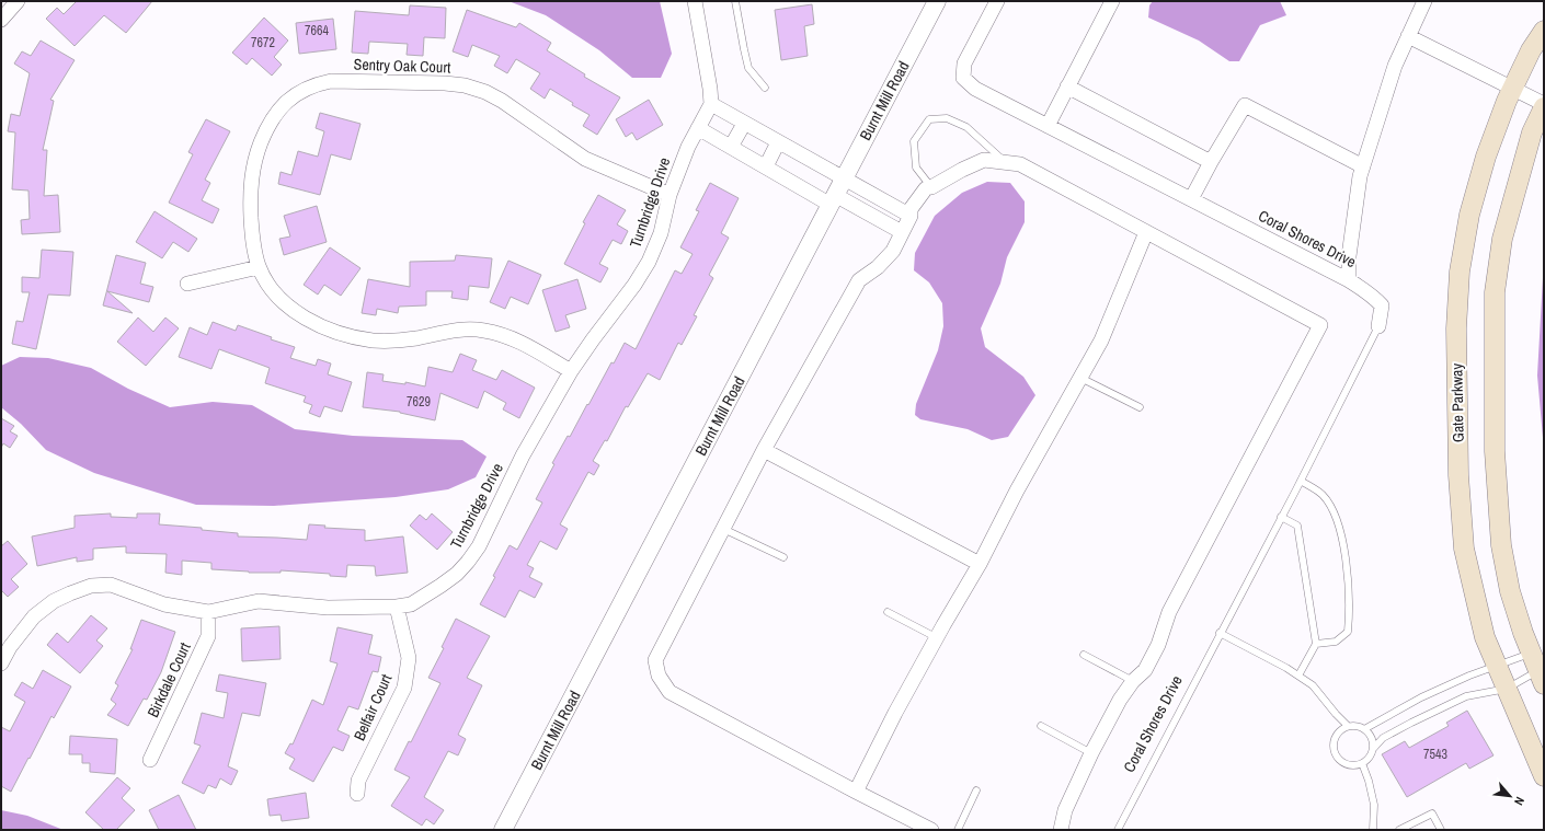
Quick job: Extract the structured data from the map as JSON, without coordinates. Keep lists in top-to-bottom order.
{
  "streets": {
    "main road": ["Gate Parkway"],
    "street": [
      "Sentry Oak Court",
      "Burnt Mill Road",
      "Turnbridge Drive",
      "Coral Shores Drive",
      "Birkdale Court",
      "Belfair Court"
    ]
  },
  "crossings": [
    ["Sentry Oak Court", "Turnbridge Drive"],
    ["Turnbridge Drive", "Birkdale Court"],
    ["Turnbridge Drive", "Belfair Court"]
  ],
  "house_numbers": [
    "7664",
    "7672",
    "7629",
    "7543"
  ],
  "north": "bottom right"
}
